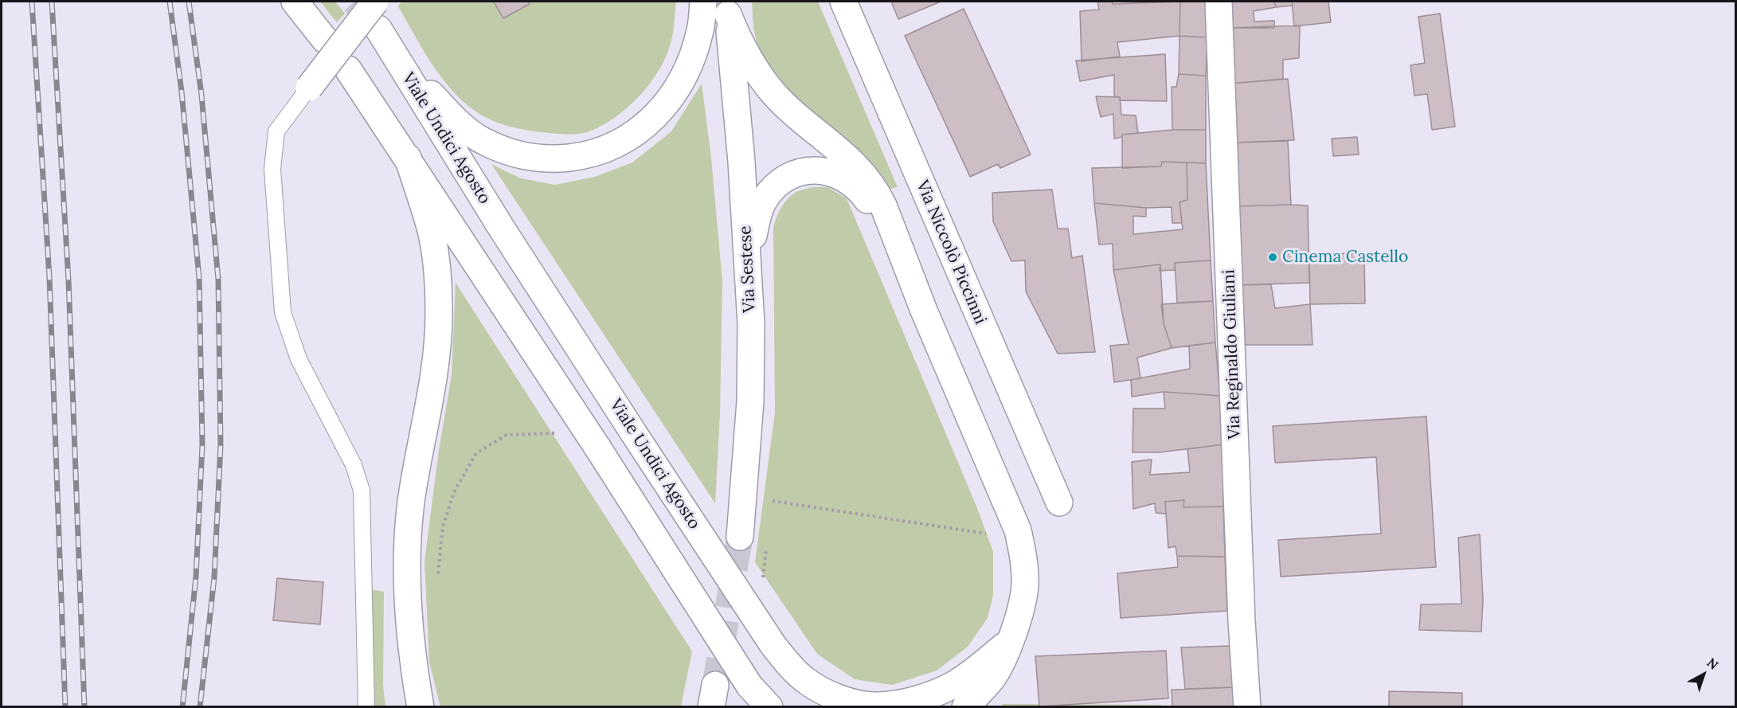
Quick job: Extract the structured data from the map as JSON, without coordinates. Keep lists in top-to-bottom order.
{
  "streets": {
    "main road": [
      "Viale Undici Agosto",
      "Via Niccolò Piccinni",
      "Via Sestese",
      "Via Reginaldo Giuliani"
    ]
  },
  "places": ["Cinema Castello"],
  "north": "top right"
}
